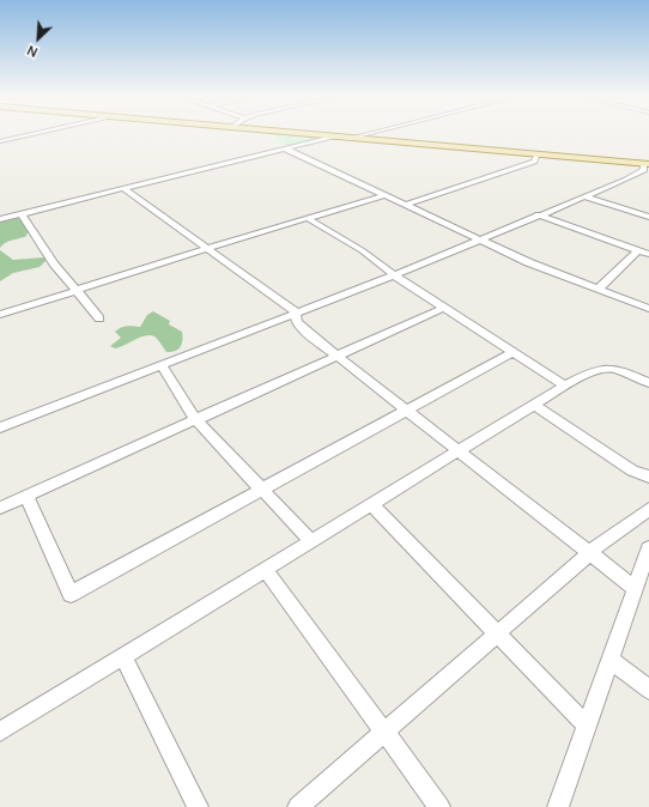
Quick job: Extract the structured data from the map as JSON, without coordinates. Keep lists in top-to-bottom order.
{
  "north": "bottom left"
}
